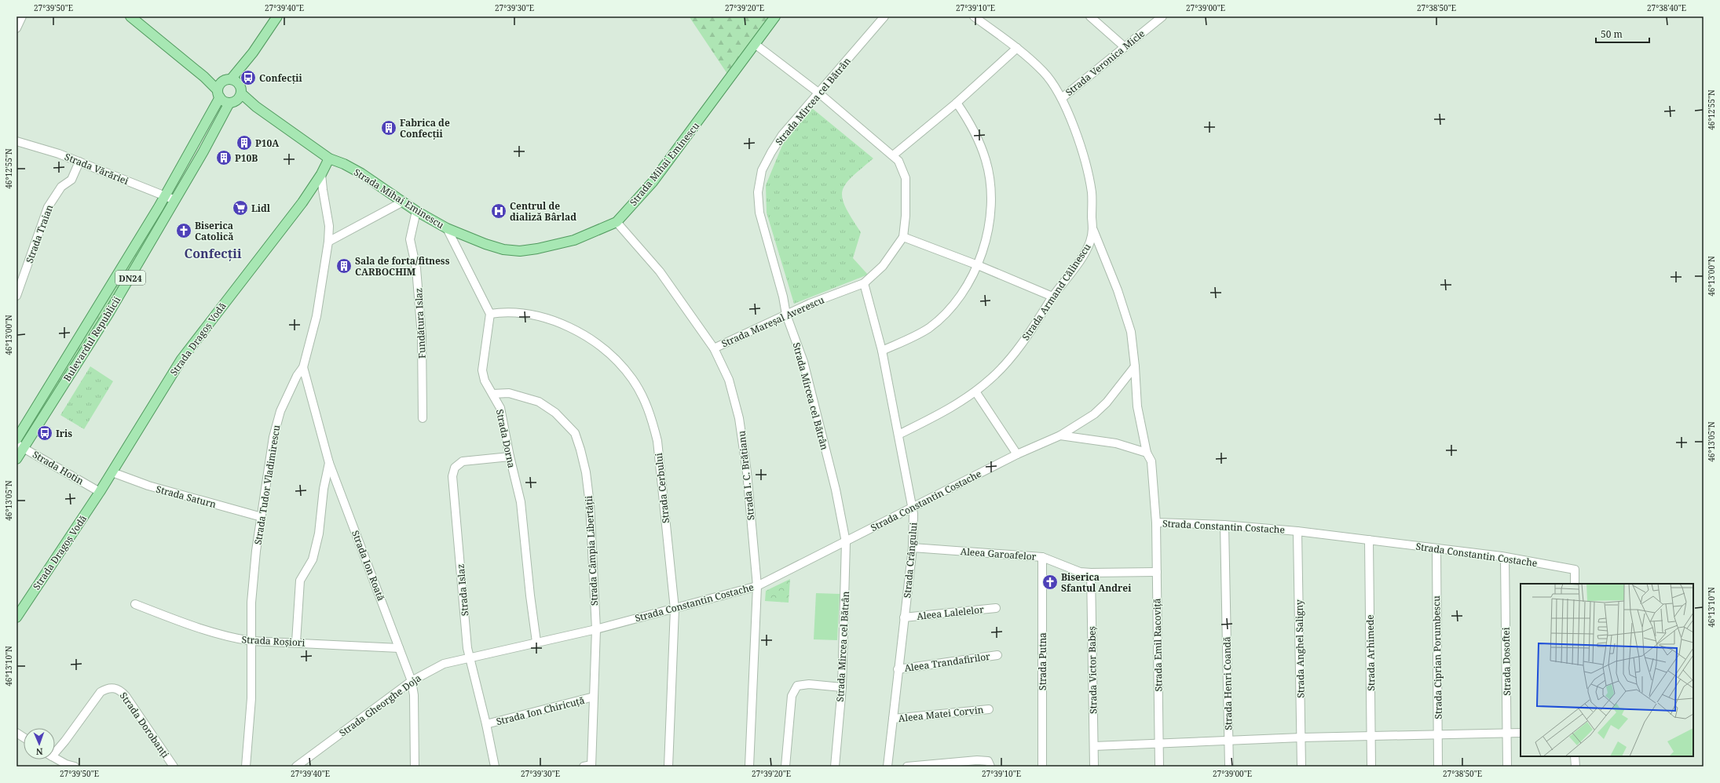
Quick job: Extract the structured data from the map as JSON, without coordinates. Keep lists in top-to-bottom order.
{
  "streets": {
    "main road": [
      "Strada Mihai Eminescu",
      "DN24",
      "Bulevardul Republicii",
      "Strada Dragoș Vodă"
    ],
    "street": [
      "Strada Veronica Micle",
      "Strada Mircea cel Bătrân",
      "Strada Vărăriei",
      "Strada Traian",
      "Strada Armand Călinescu",
      "Strada Mareșal Averescu",
      "Fundătura Islaz",
      "Strada Dorna",
      "Strada Hotin",
      "Strada I. C. Brătianu",
      "Strada Tudor Vladimirescu",
      "Strada Cerbului",
      "Strada Saturn",
      "Strada Constantin Costache",
      "Strada Câmpia Libertății",
      "Aleea Garoafelor",
      "Strada Crângului",
      "Strada Ion Roată",
      "Strada Islaz",
      "Aleea Lalelelor",
      "Strada Roșiori",
      "Strada Emil Racoviță",
      "Strada Anghel Saligny",
      "Strada Arhimede",
      "Strada Ciprian Porumbescu",
      "Strada Putna",
      "Strada Dosoftei",
      "Aleea Trandafirilor",
      "Strada Victor Babeș",
      "Strada Henri Coandă",
      "Strada Gheorghe Doja",
      "Strada Ion Chiricuță",
      "Aleea Matei Corvin",
      "Strada Dorobanți"
    ]
  },
  "crossings": [
    ["Strada Veronica Micle", "Strada Armand Călinescu"],
    ["Strada Mircea cel Bătrân", "Strada Mareșal Averescu"],
    ["Strada Mircea cel Bătrân", "Strada Constantin Costache"],
    ["Strada Mihai Eminescu", "Strada Mareșal Averescu"],
    ["Strada Mihai Eminescu", "Fundătura Islaz"],
    ["Strada Mihai Eminescu", "Strada Dragoș Vodă"],
    ["Strada Mihai Eminescu", "Strada I. C. Brătianu"],
    ["Strada Vărăriei", "Strada Traian"],
    ["Strada Vărăriei", "Bulevardul Republicii"],
    ["Strada Armand Călinescu", "Strada Constantin Costache"],
    ["Strada Armand Călinescu", "Strada Crângului"],
    ["Strada Mareșal Averescu", "Strada I. C. Brătianu"],
    ["Strada Mareșal Averescu", "Strada Crângului"],
    ["Bulevardul Republicii", "Strada Hotin"],
    ["Strada Dragoș Vodă", "Strada Hotin"],
    ["Strada Dragoș Vodă", "Strada Tudor Vladimirescu"],
    ["Strada Dragoș Vodă", "Strada Saturn"],
    ["Strada Dorna", "Strada Cerbului"],
    ["Strada Dorna", "Strada Constantin Costache"],
    ["Strada Dorna", "Strada Câmpia Libertății"],
    ["Strada Dorna", "Strada Islaz"],
    ["Strada I. C. Brătianu", "Strada Constantin Costache"],
    ["Strada Tudor Vladimirescu", "Strada Saturn"],
    ["Strada Tudor Vladimirescu", "Strada Ion Roată"],
    ["Strada Tudor Vladimirescu", "Strada Roșiori"],
    ["Strada Cerbului", "Strada Constantin Costache"],
    ["Strada Constantin Costache", "Strada Câmpia Libertății"],
    ["Strada Constantin Costache", "Strada Crângului"],
    ["Strada Constantin Costache", "Strada Islaz"],
    ["Strada Constantin Costache", "Strada Emil Racoviță"],
    ["Strada Constantin Costache", "Strada Anghel Saligny"],
    ["Strada Constantin Costache", "Strada Arhimede"],
    ["Strada Constantin Costache", "Strada Ciprian Porumbescu"],
    ["Strada Constantin Costache", "Strada Dosoftei"],
    ["Strada Constantin Costache", "Strada Henri Coandă"],
    ["Strada Constantin Costache", "Strada Gheorghe Doja"],
    ["Strada Câmpia Libertății", "Strada Ion Chiricuță"],
    ["Aleea Garoafelor", "Strada Crângului"],
    ["Aleea Garoafelor", "Strada Emil Racoviță"],
    ["Aleea Garoafelor", "Strada Putna"],
    ["Aleea Garoafelor", "Strada Victor Babeș"],
    ["Strada Crângului", "Aleea Lalelelor"],
    ["Strada Crângului", "Aleea Trandafirilor"],
    ["Strada Crângului", "Aleea Matei Corvin"],
    ["Strada Ion Roată", "Strada Roșiori"],
    ["Strada Ion Roată", "Strada Gheorghe Doja"],
    ["Strada Islaz", "Strada Gheorghe Doja"],
    ["Strada Islaz", "Strada Ion Chiricuță"]
  ],
  "districts": ["Confecții"],
  "places": {
    "bus stop": ["Confecții", "Iris"],
    "building": [
      "Fabrica de Confecții",
      "P10A",
      "P10B",
      "Sala de forta/fitness CARBOCHIM"
    ],
    "supermarket": ["Lidl"],
    "hospital": ["Centrul de dializă Bârlad"],
    "church": ["Biserica Catolică", "Biserica Sfantul Andrei"]
  },
  "scale_bar": "50 m",
  "north": "bottom",
  "coordinates": [
    "27°39'50\"E",
    "27°39'40\"E",
    "27°39'30\"E",
    "27°39'20\"E",
    "27°39'10\"E",
    "27°39'00\"E",
    "27°38'50\"E",
    "27°38'40\"E",
    "46°12'55\"N",
    "46°13'00\"N",
    "46°13'05\"N",
    "46°13'10\"N"
  ]
}
